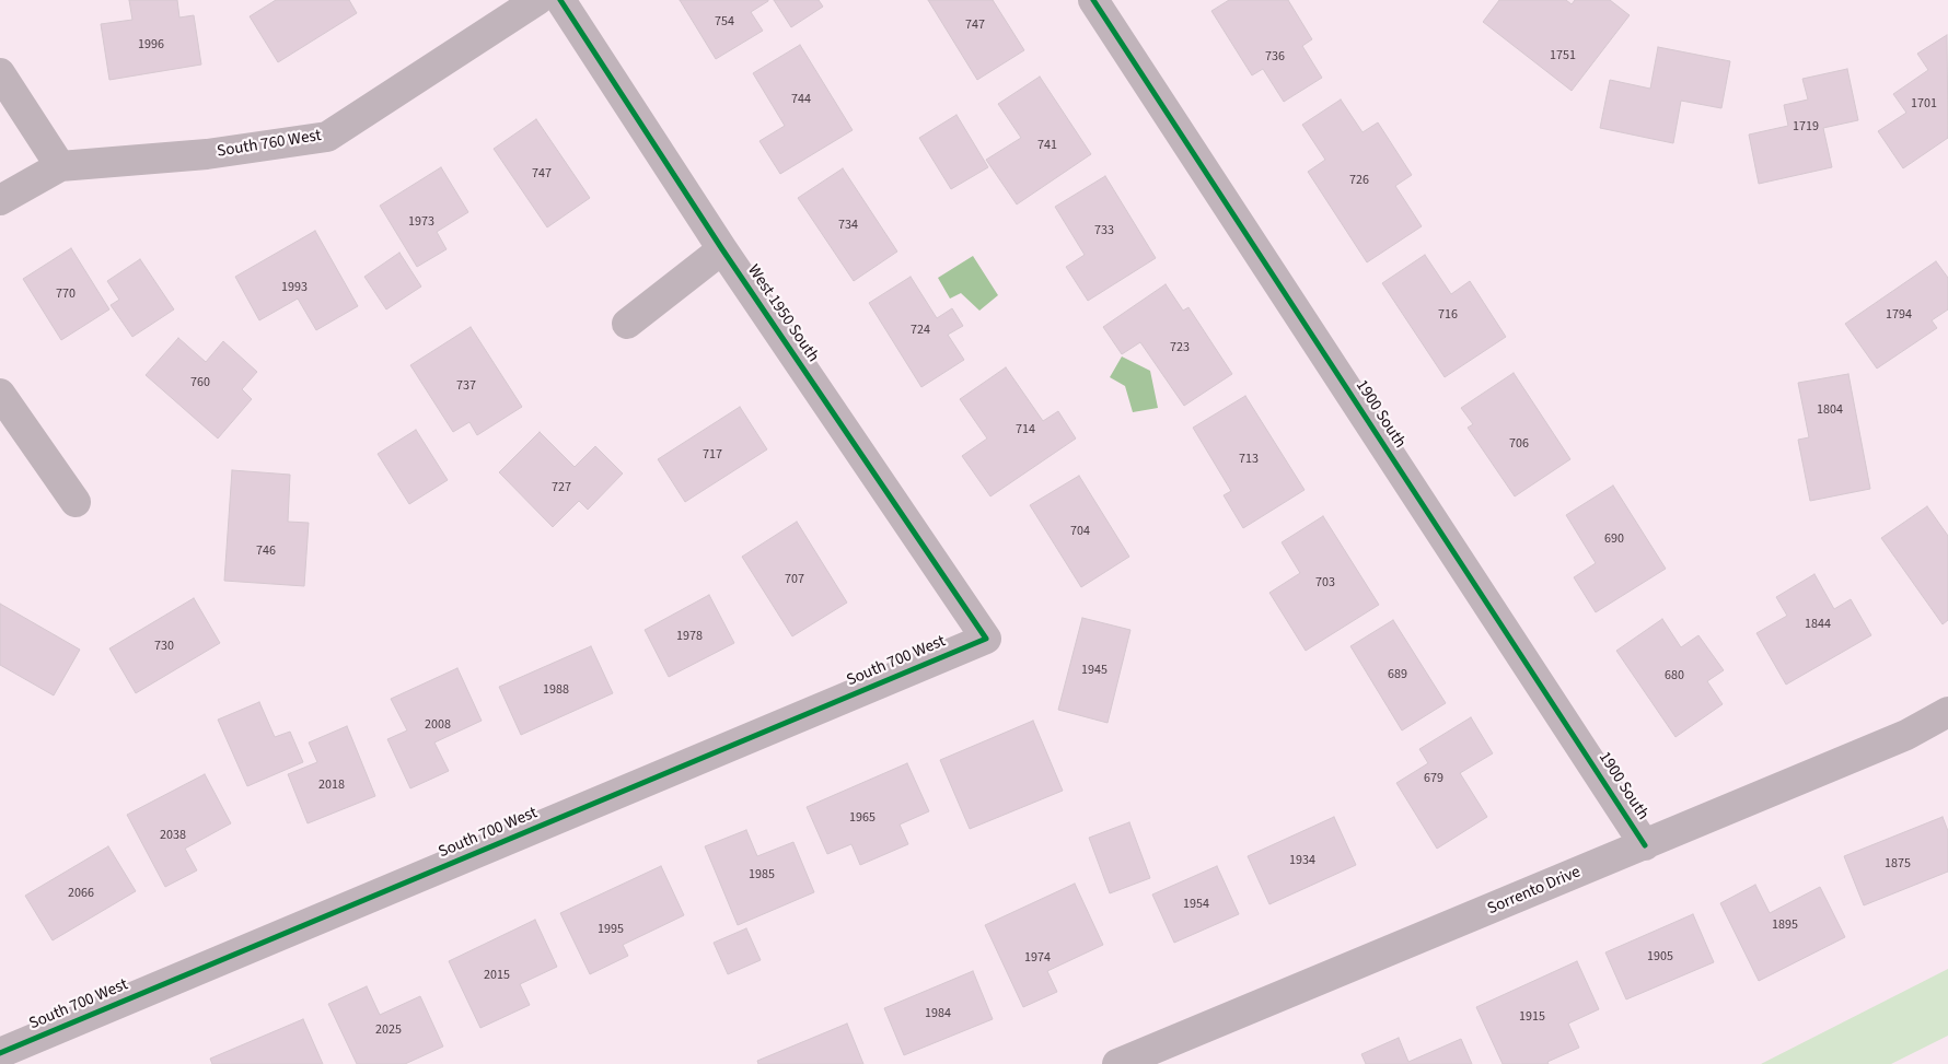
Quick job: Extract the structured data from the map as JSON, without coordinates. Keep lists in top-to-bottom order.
{
  "streets": {
    "street": [
      "South 760 West",
      "West 1950 South",
      "1900 South",
      "South 700 West",
      "Sorrento Drive"
    ]
  },
  "crossings": [
    ["West 1950 South", "South 700 West"],
    ["1900 South", "Sorrento Drive"]
  ],
  "house_numbers": [
    "754",
    "747",
    "1996",
    "1751",
    "736",
    "744",
    "1701",
    "1719",
    "741",
    "747",
    "726",
    "1973",
    "734",
    "733",
    "1993",
    "770",
    "716",
    "1794",
    "724",
    "723",
    "760",
    "737",
    "1804",
    "714",
    "706",
    "717",
    "713",
    "727",
    "704",
    "690",
    "746",
    "707",
    "703",
    "1844",
    "1978",
    "730",
    "1945",
    "689",
    "680",
    "1988",
    "2008",
    "679",
    "2018",
    "1965",
    "2038",
    "1934",
    "1875",
    "1985",
    "2066",
    "1954",
    "1895",
    "1995",
    "1905",
    "1974",
    "2015",
    "1984",
    "1915",
    "2025"
  ]
}
